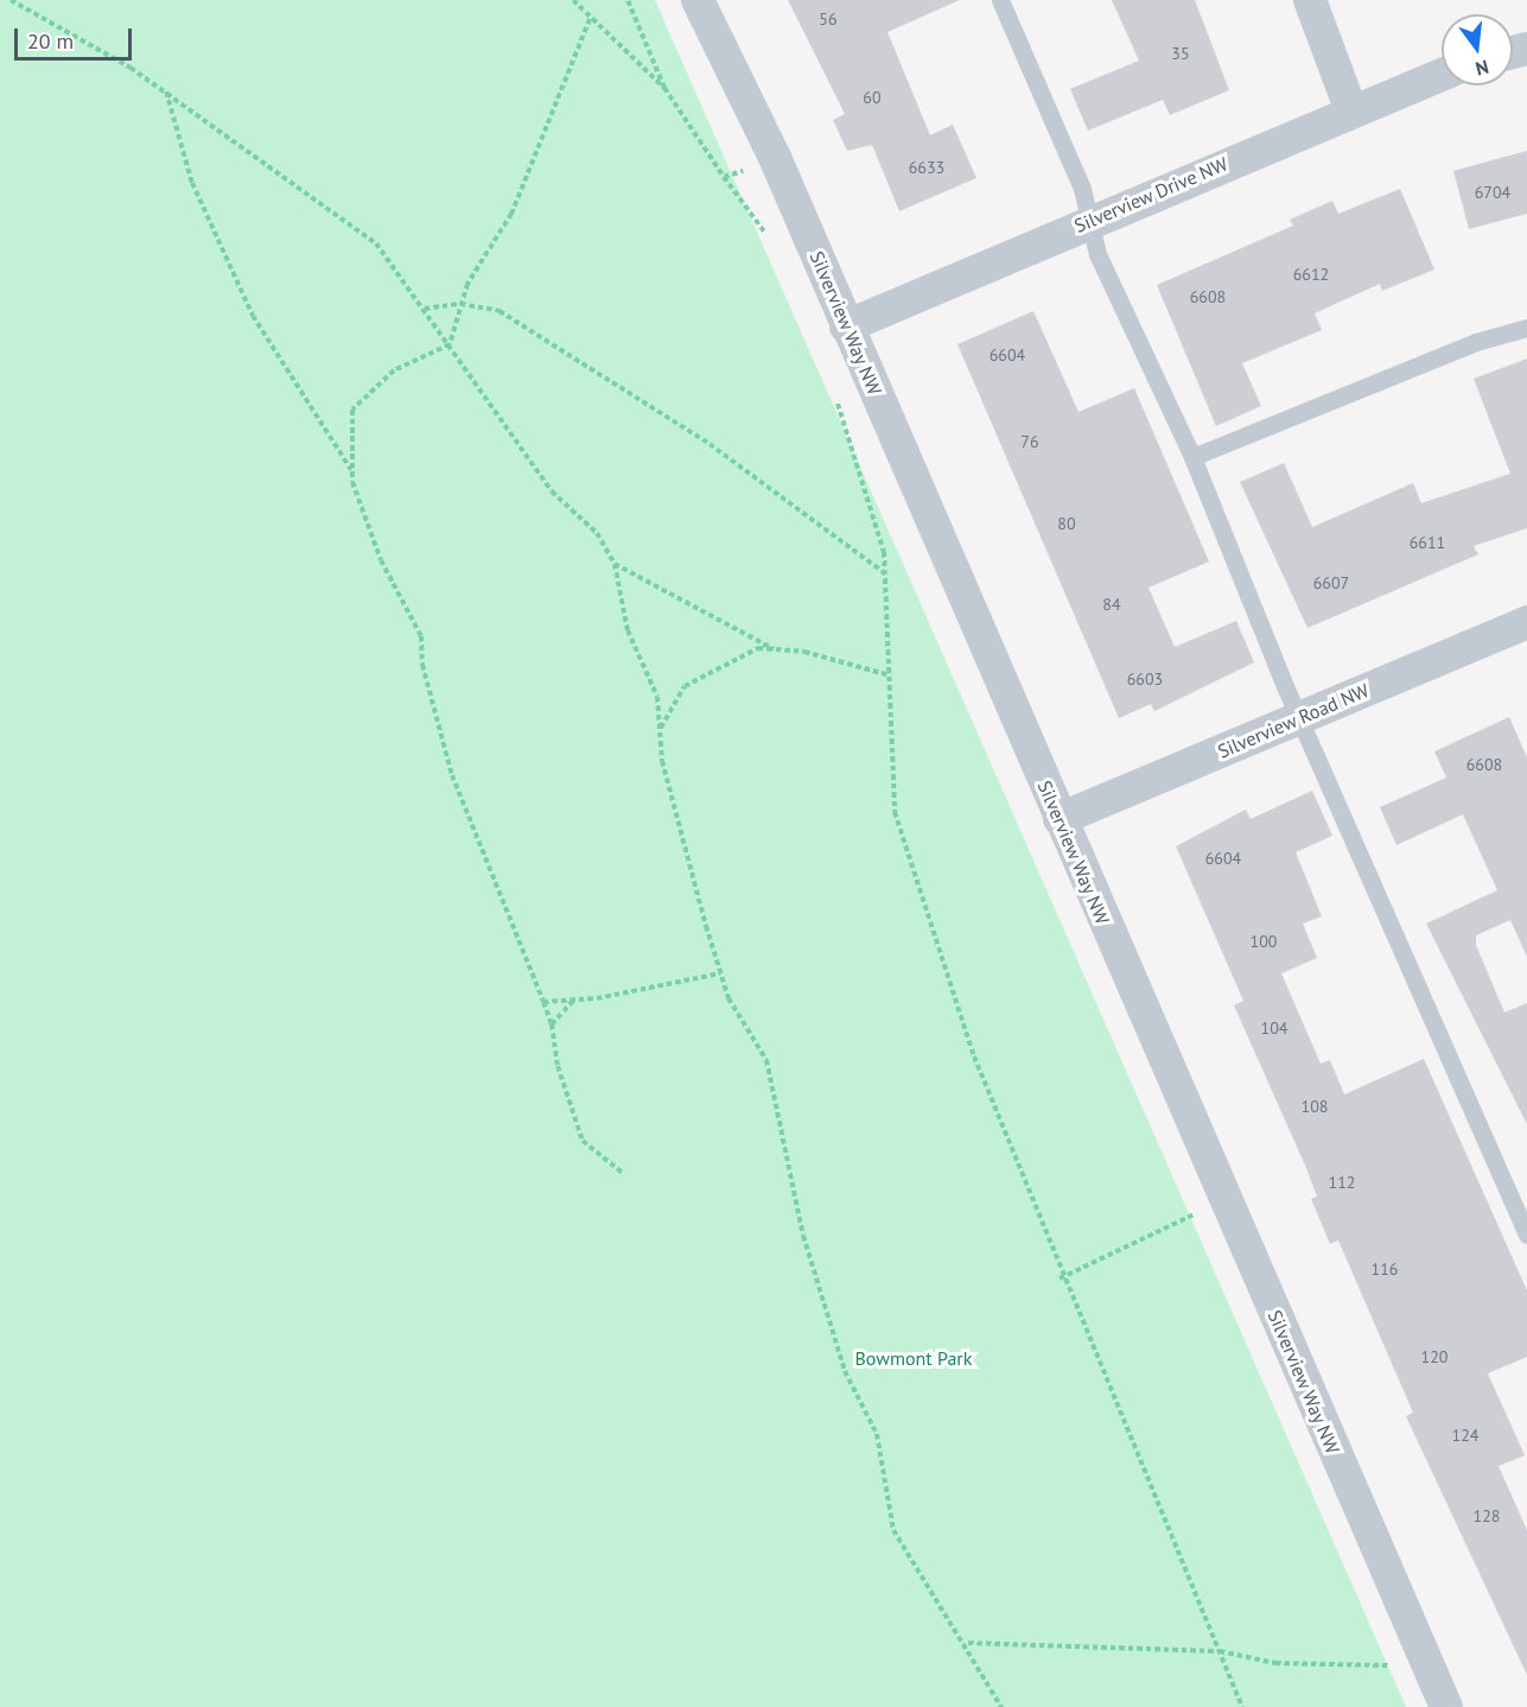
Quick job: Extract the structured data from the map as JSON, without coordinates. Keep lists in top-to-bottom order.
{
  "streets": {
    "street": ["Silverview Drive NW", "Silverview Way NW", "Silverview Road NW"]
  },
  "crossings": [
    ["Silverview Drive NW", "Silverview Way NW"],
    ["Silverview Way NW", "Silverview Road NW"]
  ],
  "parks": ["Bowmont Park"],
  "house_numbers": [
    "56",
    "35",
    "60",
    "6633",
    "6704",
    "6612",
    "6608",
    "6604",
    "76",
    "80",
    "6611",
    "6607",
    "84",
    "6603",
    "6608",
    "6604",
    "100",
    "104",
    "108",
    "112",
    "116",
    "120",
    "124",
    "128"
  ],
  "scale_bar": "20 m",
  "north": "bottom"
}
